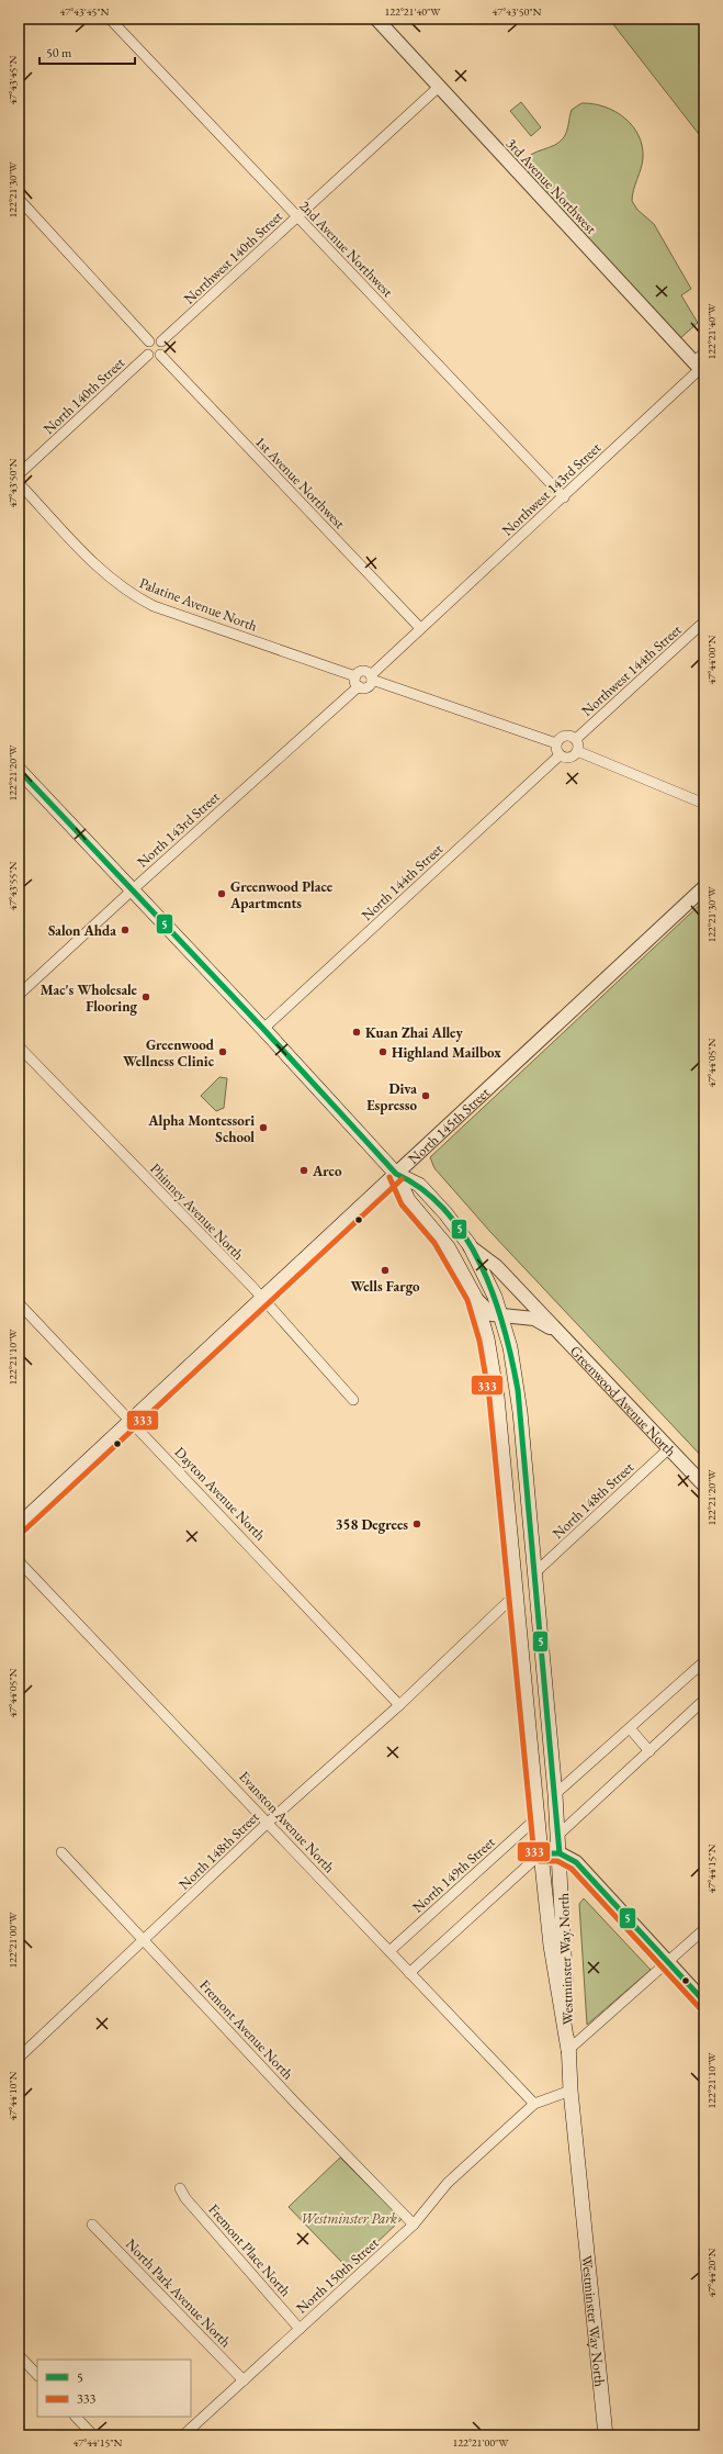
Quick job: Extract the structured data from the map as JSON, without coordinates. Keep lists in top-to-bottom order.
{
  "streets": {
    "main road": ["North 145th Street", "Greenwood Avenue North", "Westminster Way North"],
    "street": [
      "3rd Avenue Northwest",
      "2nd Avenue Northwest",
      "Northwest 140th Street",
      "North 140th Street",
      "1st Avenue Northwest",
      "Northwest 143rd Street",
      "Palatine Avenue North",
      "Northwest 144th Street",
      "North 143rd Street",
      "North 144th Street",
      "Phinney Avenue North",
      "Dayton Avenue North",
      "North 148th Street",
      "Evanston Avenue North",
      "North 149th Street",
      "Fremont Avenue North",
      "Fremont Place North",
      "North 150th Street",
      "North Park Avenue North"
    ]
  },
  "crossings": [
    ["3rd Avenue Northwest", "Northwest 140th Street"],
    ["3rd Avenue Northwest", "Northwest 143rd Street"],
    ["2nd Avenue Northwest", "Northwest 140th Street"],
    ["2nd Avenue Northwest", "Northwest 143rd Street"],
    ["Northwest 140th Street", "North 140th Street"],
    ["Northwest 140th Street", "1st Avenue Northwest"],
    ["North 140th Street", "1st Avenue Northwest"],
    ["1st Avenue Northwest", "Northwest 143rd Street"],
    ["Palatine Avenue North", "North 143rd Street"],
    ["Northwest 144th Street", "North 144th Street"],
    ["North 143rd Street", "Greenwood Avenue North"],
    ["North 144th Street", "Greenwood Avenue North"],
    ["North 145th Street", "Phinney Avenue North"],
    ["North 145th Street", "Greenwood Avenue North"],
    ["North 145th Street", "Dayton Avenue North"],
    ["Greenwood Avenue North", "North 148th Street"],
    ["Greenwood Avenue North", "Westminster Way North"],
    ["Dayton Avenue North", "North 148th Street"],
    ["North 148th Street", "Evanston Avenue North"],
    ["North 148th Street", "Westminster Way North"],
    ["North 148th Street", "Fremont Avenue North"],
    ["Evanston Avenue North", "North 149th Street"],
    ["Evanston Avenue North", "North 150th Street"],
    ["North 149th Street", "Westminster Way North"],
    ["Westminster Way North", "North 150th Street"],
    ["Fremont Avenue North", "North 150th Street"],
    ["Fremont Place North", "North 150th Street"],
    ["North 150th Street", "North Park Avenue North"]
  ],
  "parks": ["Westminster Park"],
  "places": [
    "Greenwood Place Apartments",
    "Salon Ahda",
    "Mac's Wholesale Flooring",
    "Kuan Zhai Alley",
    "Greenwood Wellness Clinic",
    "Highland Mailbox",
    "Diva Espresso",
    "Alpha Montessori School",
    "Arco",
    "Wells Fargo",
    "358 Degrees"
  ],
  "lines": ["transit line 5", "transit line 333"],
  "legend": ["5", "333"],
  "scale_bar": "50 m",
  "coordinates": [
    "47°43'45\"N",
    "122°21'40\"W",
    "47°43'50\"N",
    "122°21'30\"W",
    "47°44'00\"N",
    "122°21'20\"W",
    "47°43'55\"N",
    "47°44'05\"N",
    "122°21'10\"W",
    "47°44'15\"N",
    "122°21'00\"W",
    "47°44'10\"N",
    "47°44'20\"N"
  ]
}
